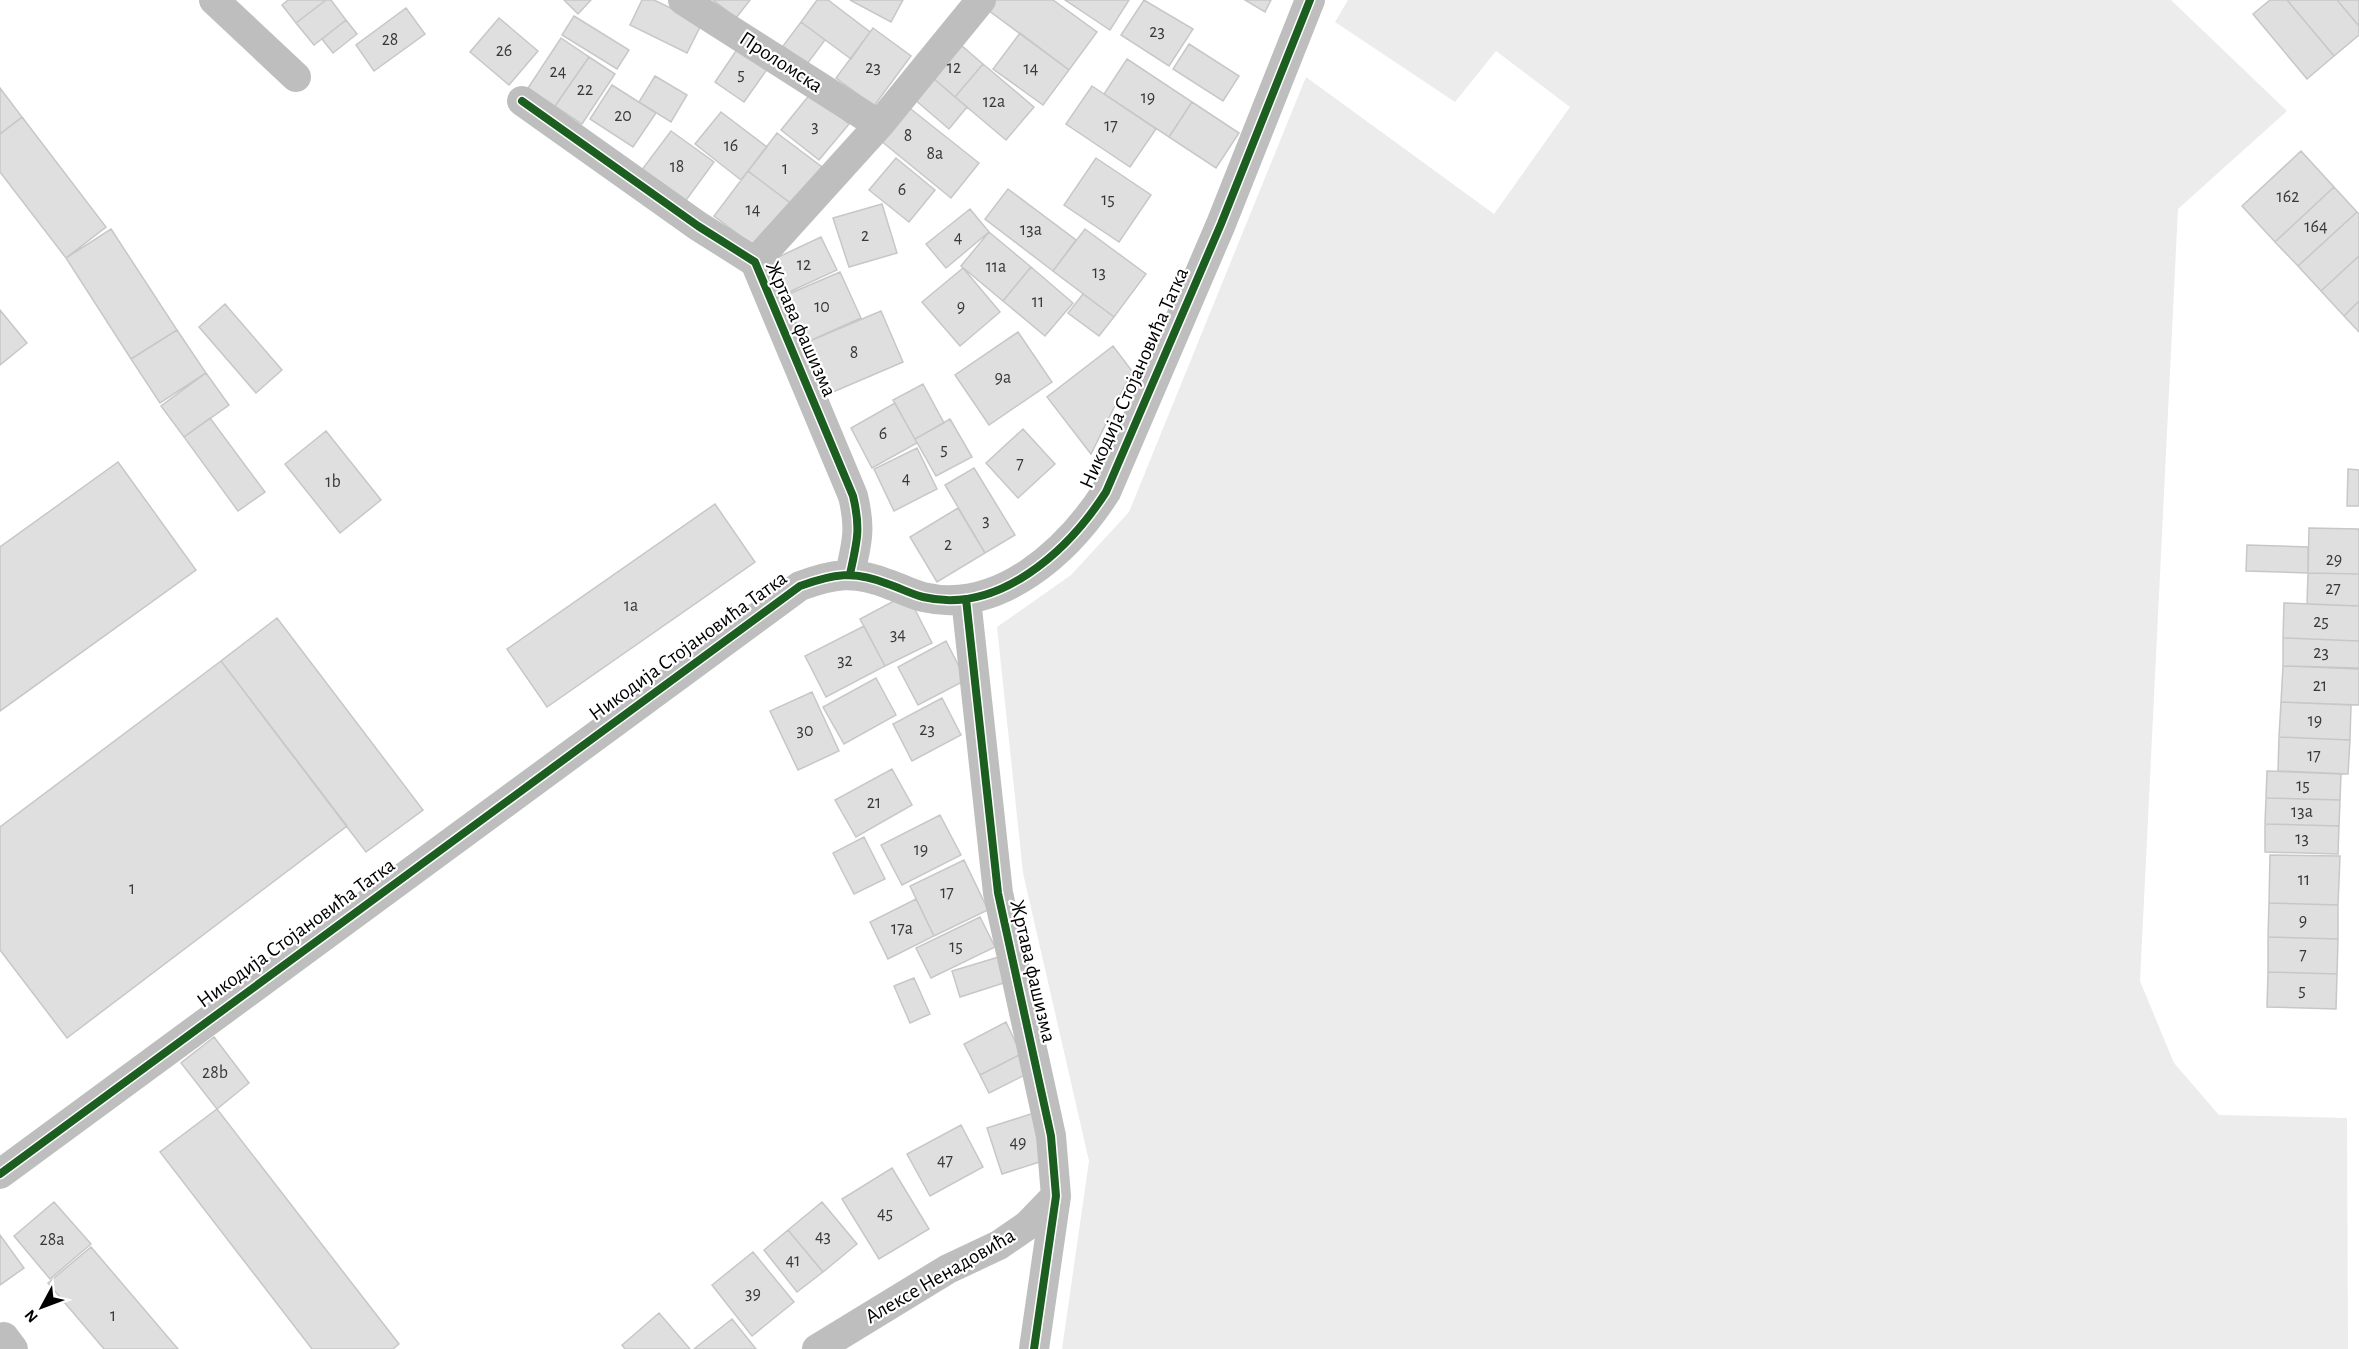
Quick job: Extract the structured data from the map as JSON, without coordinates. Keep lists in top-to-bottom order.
{
  "streets": {
    "street": [
      "Проломска",
      "Жртава фашизма",
      "Никодија Стојановића Татка",
      "Алексе Ненадовића"
    ]
  },
  "crossings": [
    ["Жртава фашизма", "Никодија Стојановића Татка"],
    ["Жртава фашизма", "Алексе Ненадовића"]
  ],
  "house_numbers": [
    "23",
    "28",
    "26",
    "23",
    "12",
    "14",
    "24",
    "5",
    "22",
    "19",
    "12a",
    "20",
    "17",
    "3",
    "8",
    "16",
    "8a",
    "18",
    "1",
    "6",
    "162",
    "15",
    "14",
    "164",
    "13a",
    "2",
    "4",
    "12",
    "11a",
    "13",
    "11",
    "10",
    "9",
    "8",
    "9a",
    "6",
    "5",
    "7",
    "4",
    "1b",
    "3",
    "2",
    "29",
    "27",
    "1a",
    "25",
    "34",
    "23",
    "32",
    "21",
    "19",
    "23",
    "30",
    "17",
    "15",
    "21",
    "13a",
    "13",
    "19",
    "11",
    "1",
    "17",
    "9",
    "17a",
    "15",
    "7",
    "5",
    "28b",
    "49",
    "47",
    "45",
    "43",
    "28a",
    "41",
    "39",
    "1"
  ],
  "north": "bottom left"
}
